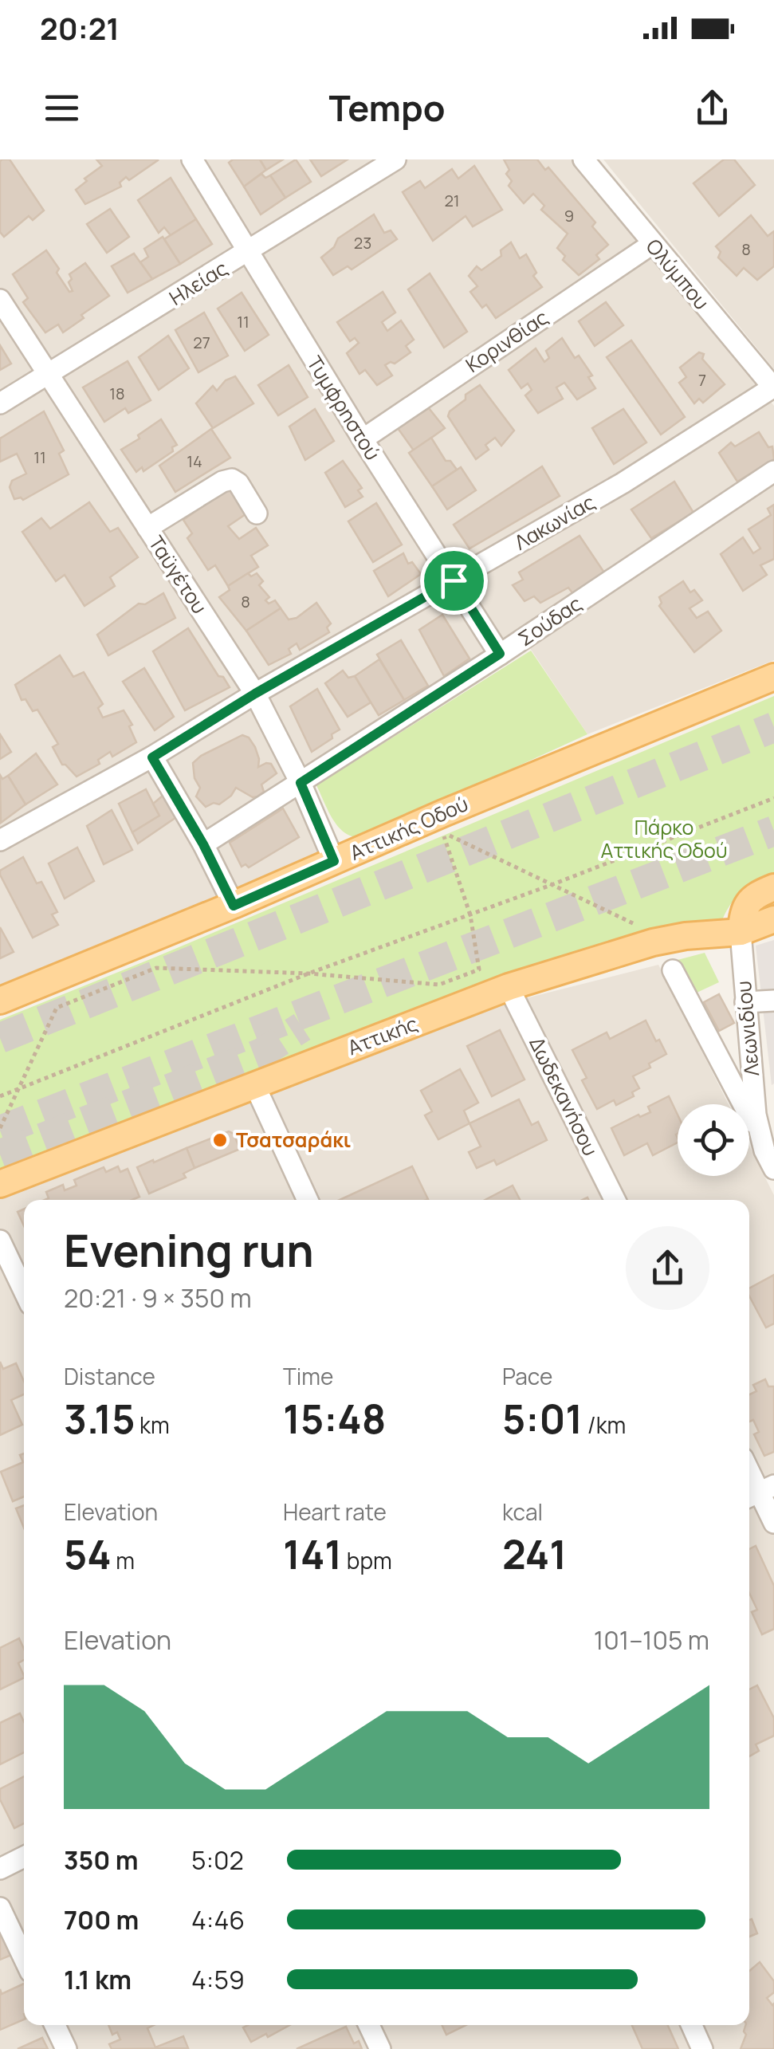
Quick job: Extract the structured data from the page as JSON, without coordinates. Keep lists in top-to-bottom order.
{
  "streets": {
    "main road": ["Αττικής Οδού", "Αττικής"],
    "street": [
      "Ολύμπου",
      "Ηλείας",
      "Κορινθίας",
      "Τυμφρηστού",
      "Λακωνίας",
      "Ταϋγέτου",
      "Σούδας",
      "Λεωνιδίου",
      "Δωδεκανήσου"
    ]
  },
  "crossings": [
    ["Ολύμπου", "Κορινθίας"],
    ["Ολύμπου", "Λακωνίας"],
    ["Ηλείας", "Τυμφρηστού"],
    ["Ηλείας", "Ταϋγέτου"],
    ["Κορινθίας", "Τυμφρηστού"],
    ["Τυμφρηστού", "Λακωνίας"],
    ["Τυμφρηστού", "Σούδας"],
    ["Λακωνίας", "Ταϋγέτου"],
    ["Ταϋγέτου", "Σούδας"],
    ["Ταϋγέτου", "Αττικής Οδού"],
    ["Λεωνιδίου", "Αττικής"],
    ["Αττικής", "Δωδεκανήσου"]
  ],
  "parks": ["Πάρκο Αττικής Οδού"],
  "places": ["Τσατσαράκι"],
  "house_numbers": [
    "21",
    "9",
    "23",
    "8",
    "11",
    "27",
    "7",
    "18",
    "11",
    "14",
    "8"
  ],
  "page": {
    "status": "20:21",
    "header": "Tempo",
    "heading": ["Evening run", "20:21 · 9 × 350 m"],
    "stats": [
      ["Distance", "3.15 km"],
      ["Time", "15:48"],
      ["Pace", "5:01 /km"],
      ["Elevation", "54 m"],
      ["Heart rate", "141 bpm"],
      ["kcal", "241"]
    ],
    "chart": ["Elevation", "101–105 m"],
    "list": [
      {
        "name": "350 m",
        "note": "5:02"
      },
      {
        "name": "700 m",
        "note": "4:46"
      },
      {
        "name": "1.1 km",
        "note": "4:59"
      }
    ]
  }
}
